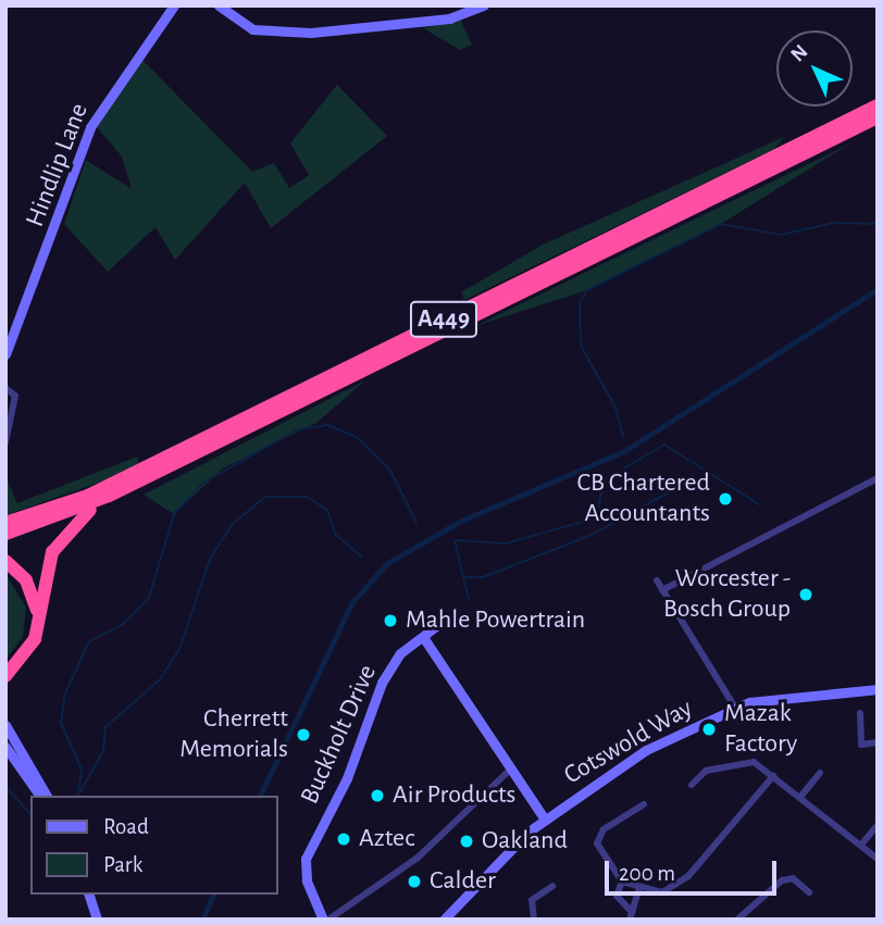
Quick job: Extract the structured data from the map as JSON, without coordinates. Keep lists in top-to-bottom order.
{
  "streets": {
    "highway": ["A449"],
    "street": ["Hindlip Lane", "Buckholt Drive", "Cotswold Way"]
  },
  "places": [
    "CB Chartered Accountants",
    "Worcester - Bosch Group",
    "Mahle Powertrain",
    "Mazak Factory",
    "Cherrett Memorials",
    "Air Products",
    "Aztec",
    "Oakland",
    "Calder"
  ],
  "legend": ["Road", "Park"],
  "scale_bar": "200 m",
  "north": "top left"
}
